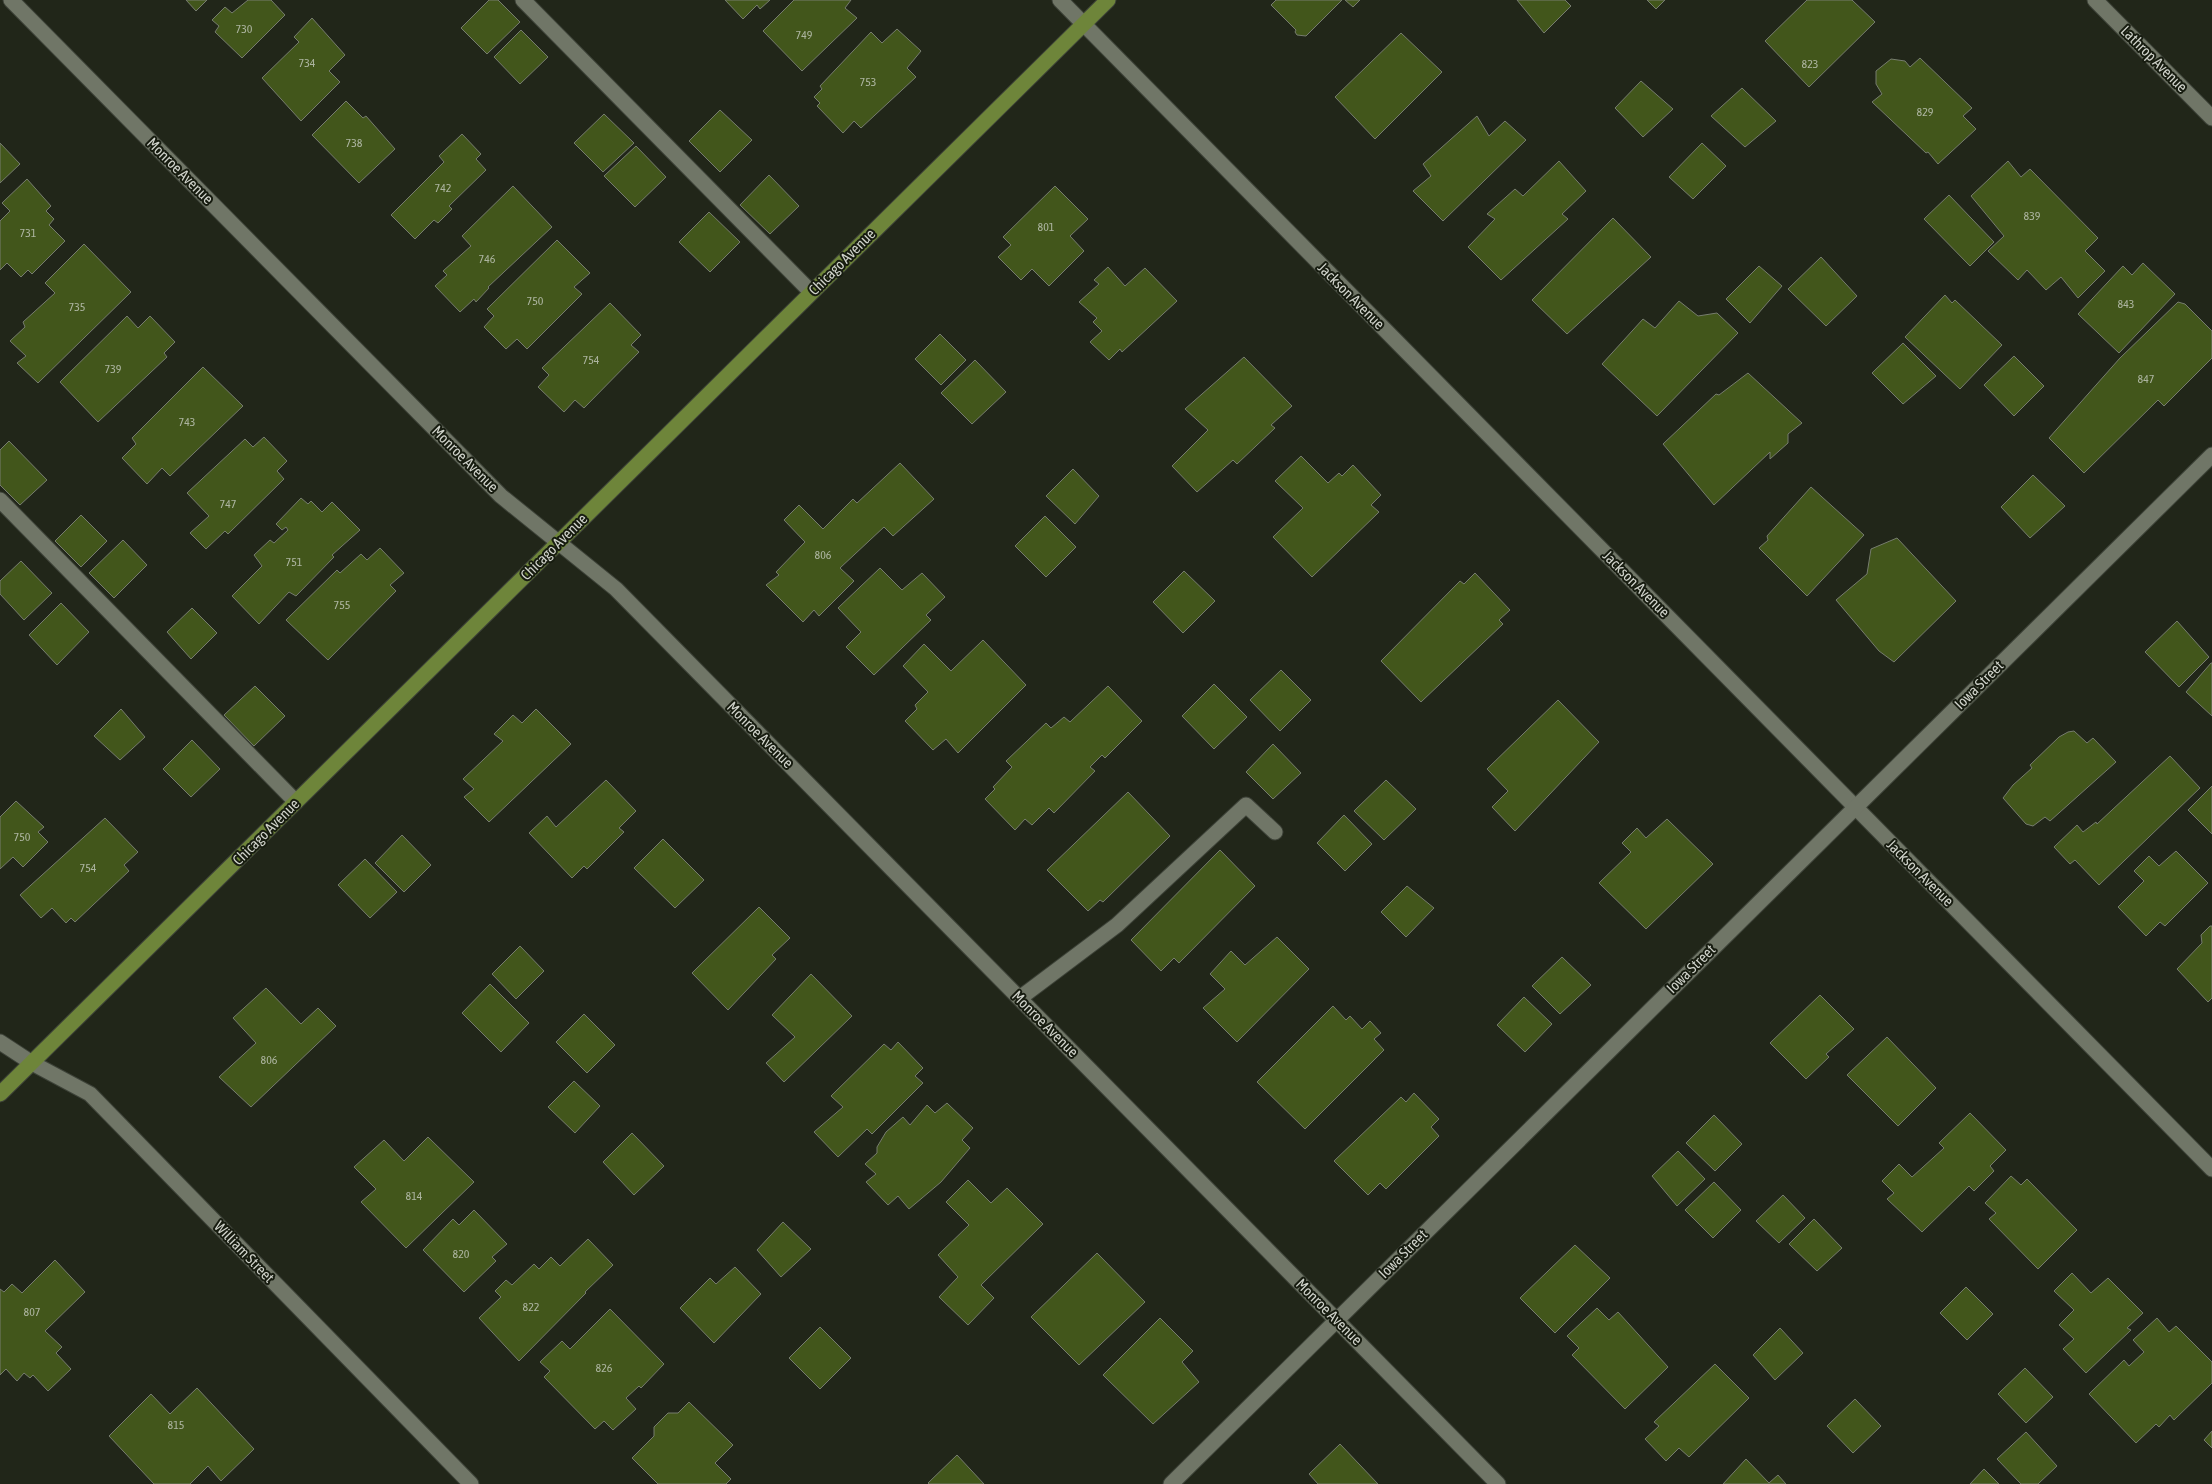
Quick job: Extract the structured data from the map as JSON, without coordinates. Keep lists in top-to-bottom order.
{
  "streets": {
    "main road": ["Chicago Avenue"],
    "street": [
      "Lathrop Avenue",
      "Monroe Avenue",
      "Jackson Avenue",
      "Iowa Street",
      "William Street"
    ]
  },
  "crossings": [
    ["Monroe Avenue", "Chicago Avenue"],
    ["Monroe Avenue", "Iowa Street"],
    ["Chicago Avenue", "Jackson Avenue"],
    ["Chicago Avenue", "William Street"],
    ["Jackson Avenue", "Iowa Street"]
  ],
  "house_numbers": [
    "730",
    "749",
    "734",
    "823",
    "753",
    "829",
    "738",
    "742",
    "839",
    "801",
    "731",
    "746",
    "750",
    "843",
    "735",
    "754",
    "739",
    "847",
    "743",
    "747",
    "806",
    "751",
    "755",
    "750",
    "754",
    "806",
    "814",
    "820",
    "822",
    "807",
    "826",
    "815"
  ]
}
